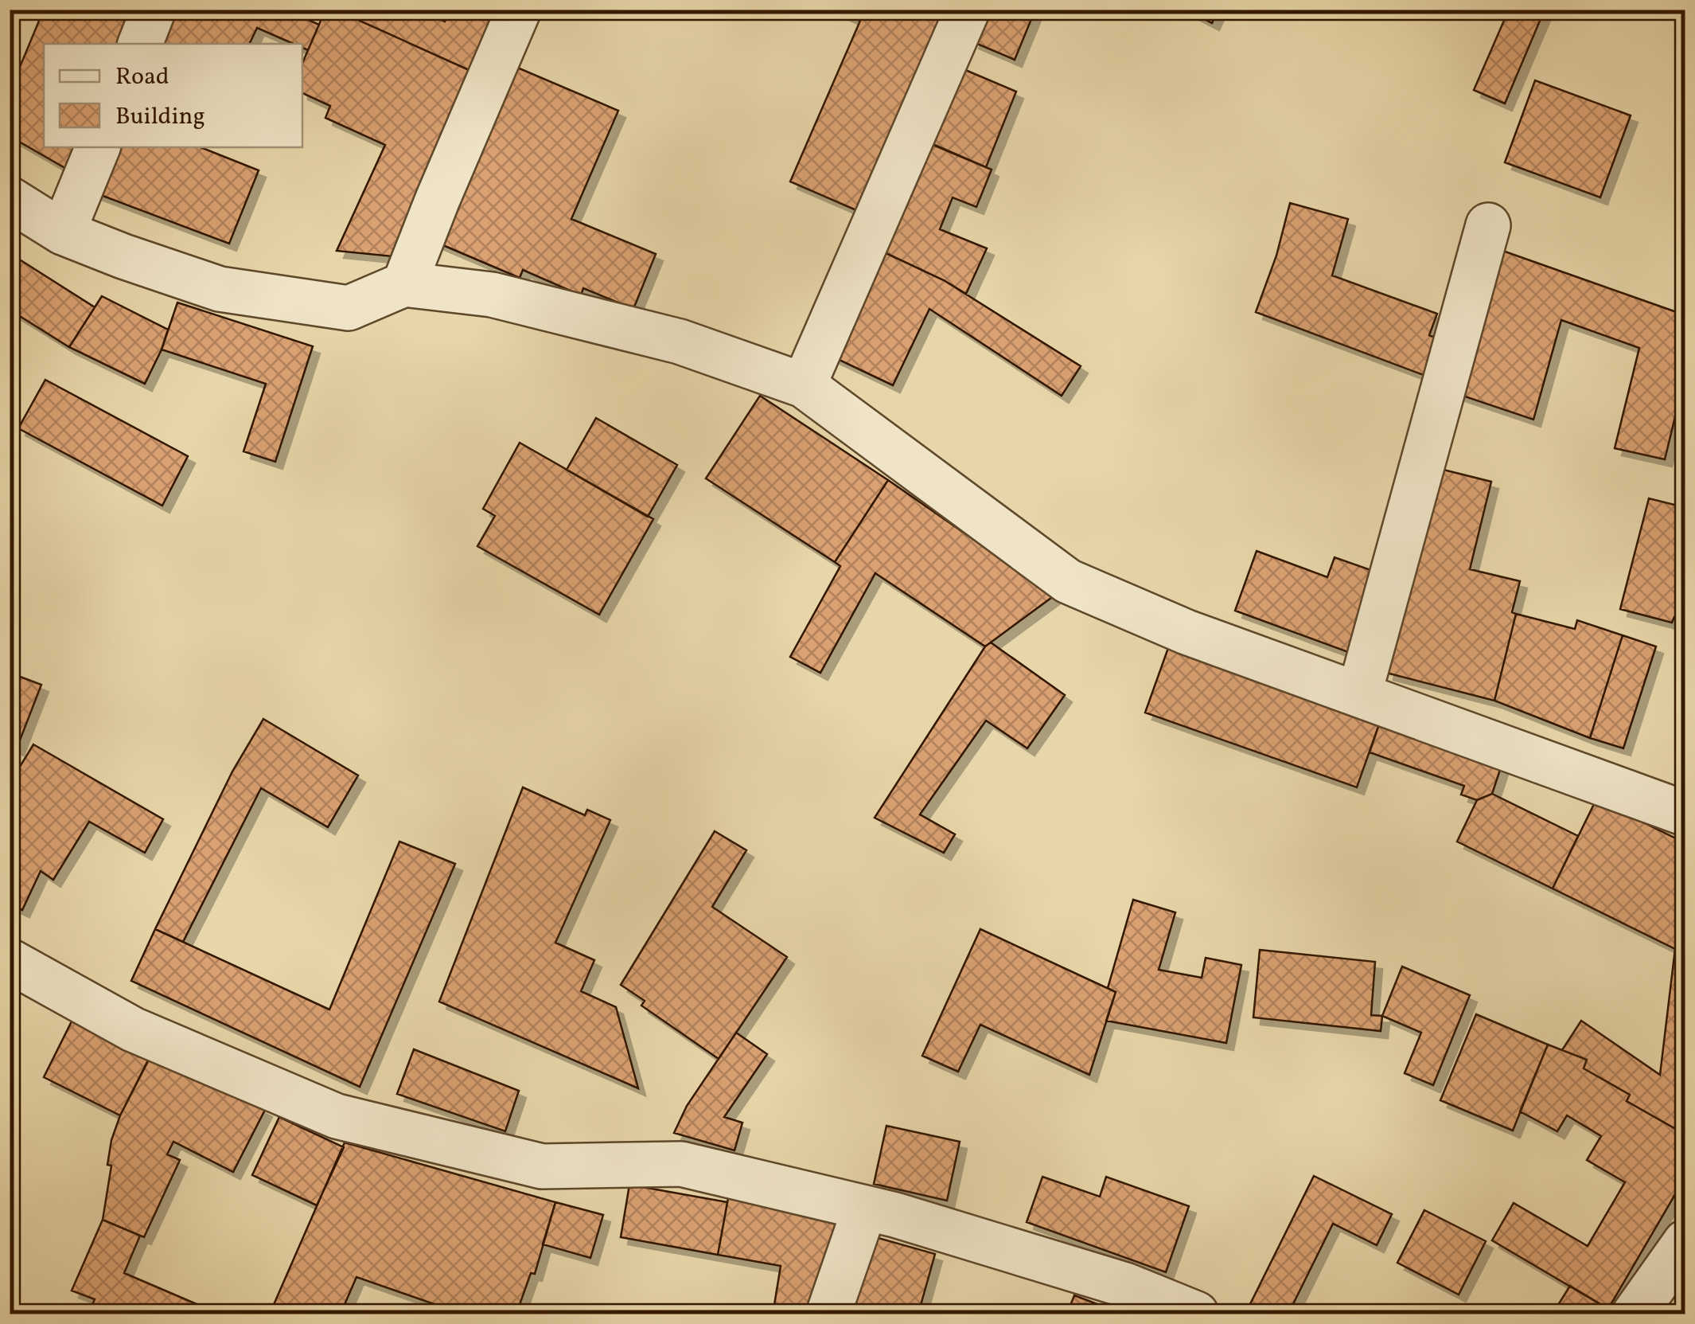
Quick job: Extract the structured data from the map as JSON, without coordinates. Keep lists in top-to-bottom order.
{
  "legend": ["Road", "Building"]
}
